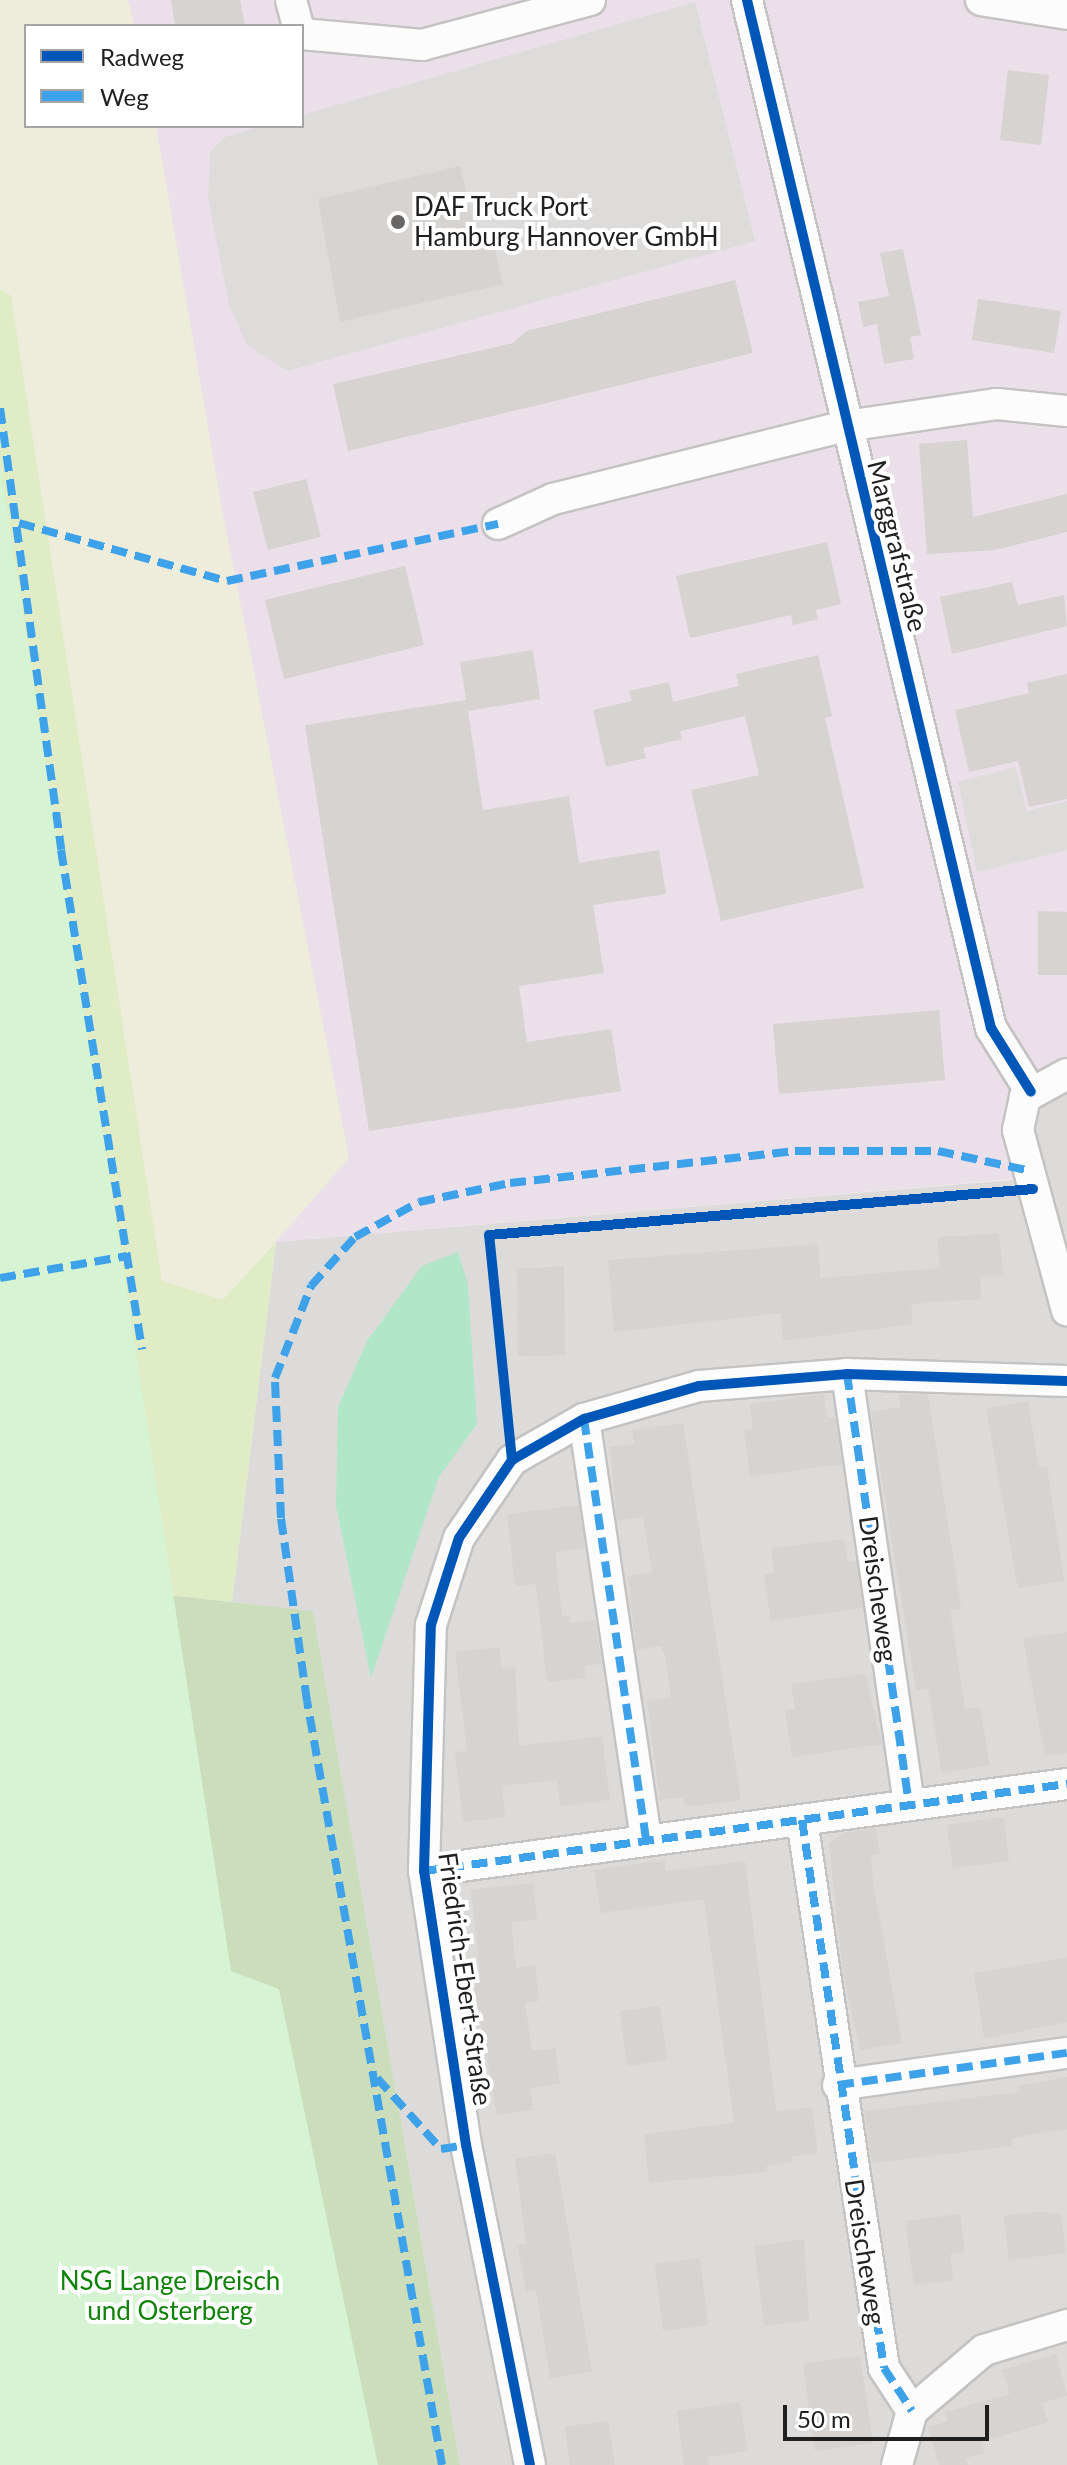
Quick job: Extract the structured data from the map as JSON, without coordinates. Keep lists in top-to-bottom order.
{
  "streets": {
    "street": ["Marggrafstraße", "Dreischeweg", "Friedrich-Ebert-Straße"]
  },
  "crossings": [
    ["Dreischeweg", "Friedrich-Ebert-Straße"]
  ],
  "parks": ["NSG Lange Dreisch und Osterberg"],
  "places": ["DAF Truck Port Hamburg Hannover GmbH"],
  "legend": ["Radweg", "Weg"],
  "scale_bar": "50 m"
}
